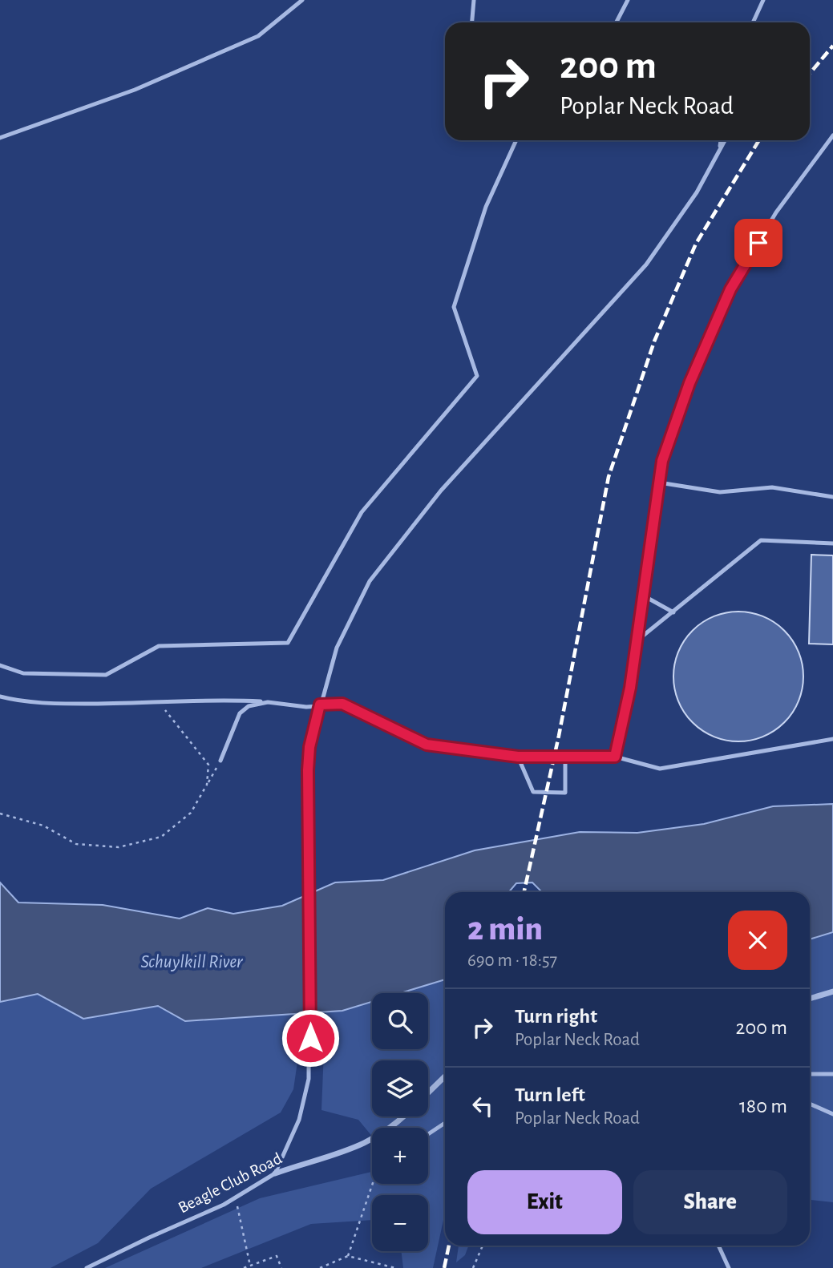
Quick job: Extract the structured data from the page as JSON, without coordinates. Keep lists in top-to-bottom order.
{
  "streets": {
    "street": ["Beagle Club Road"]
  },
  "water": ["Schuylkill River"],
  "page": {
    "turn": ["200 m", "Poplar Neck Road"],
    "heading": ["2 min", "690 m · 18:57"],
    "list": [
      {
        "name": "Turn right",
        "note": "Poplar Neck Road",
        "value": "200 m"
      },
      {
        "name": "Turn left",
        "note": "Poplar Neck Road",
        "value": "180 m"
      }
    ],
    "map_buttons": ["+", "−"],
    "buttons": ["Exit", "Share"]
  }
}
